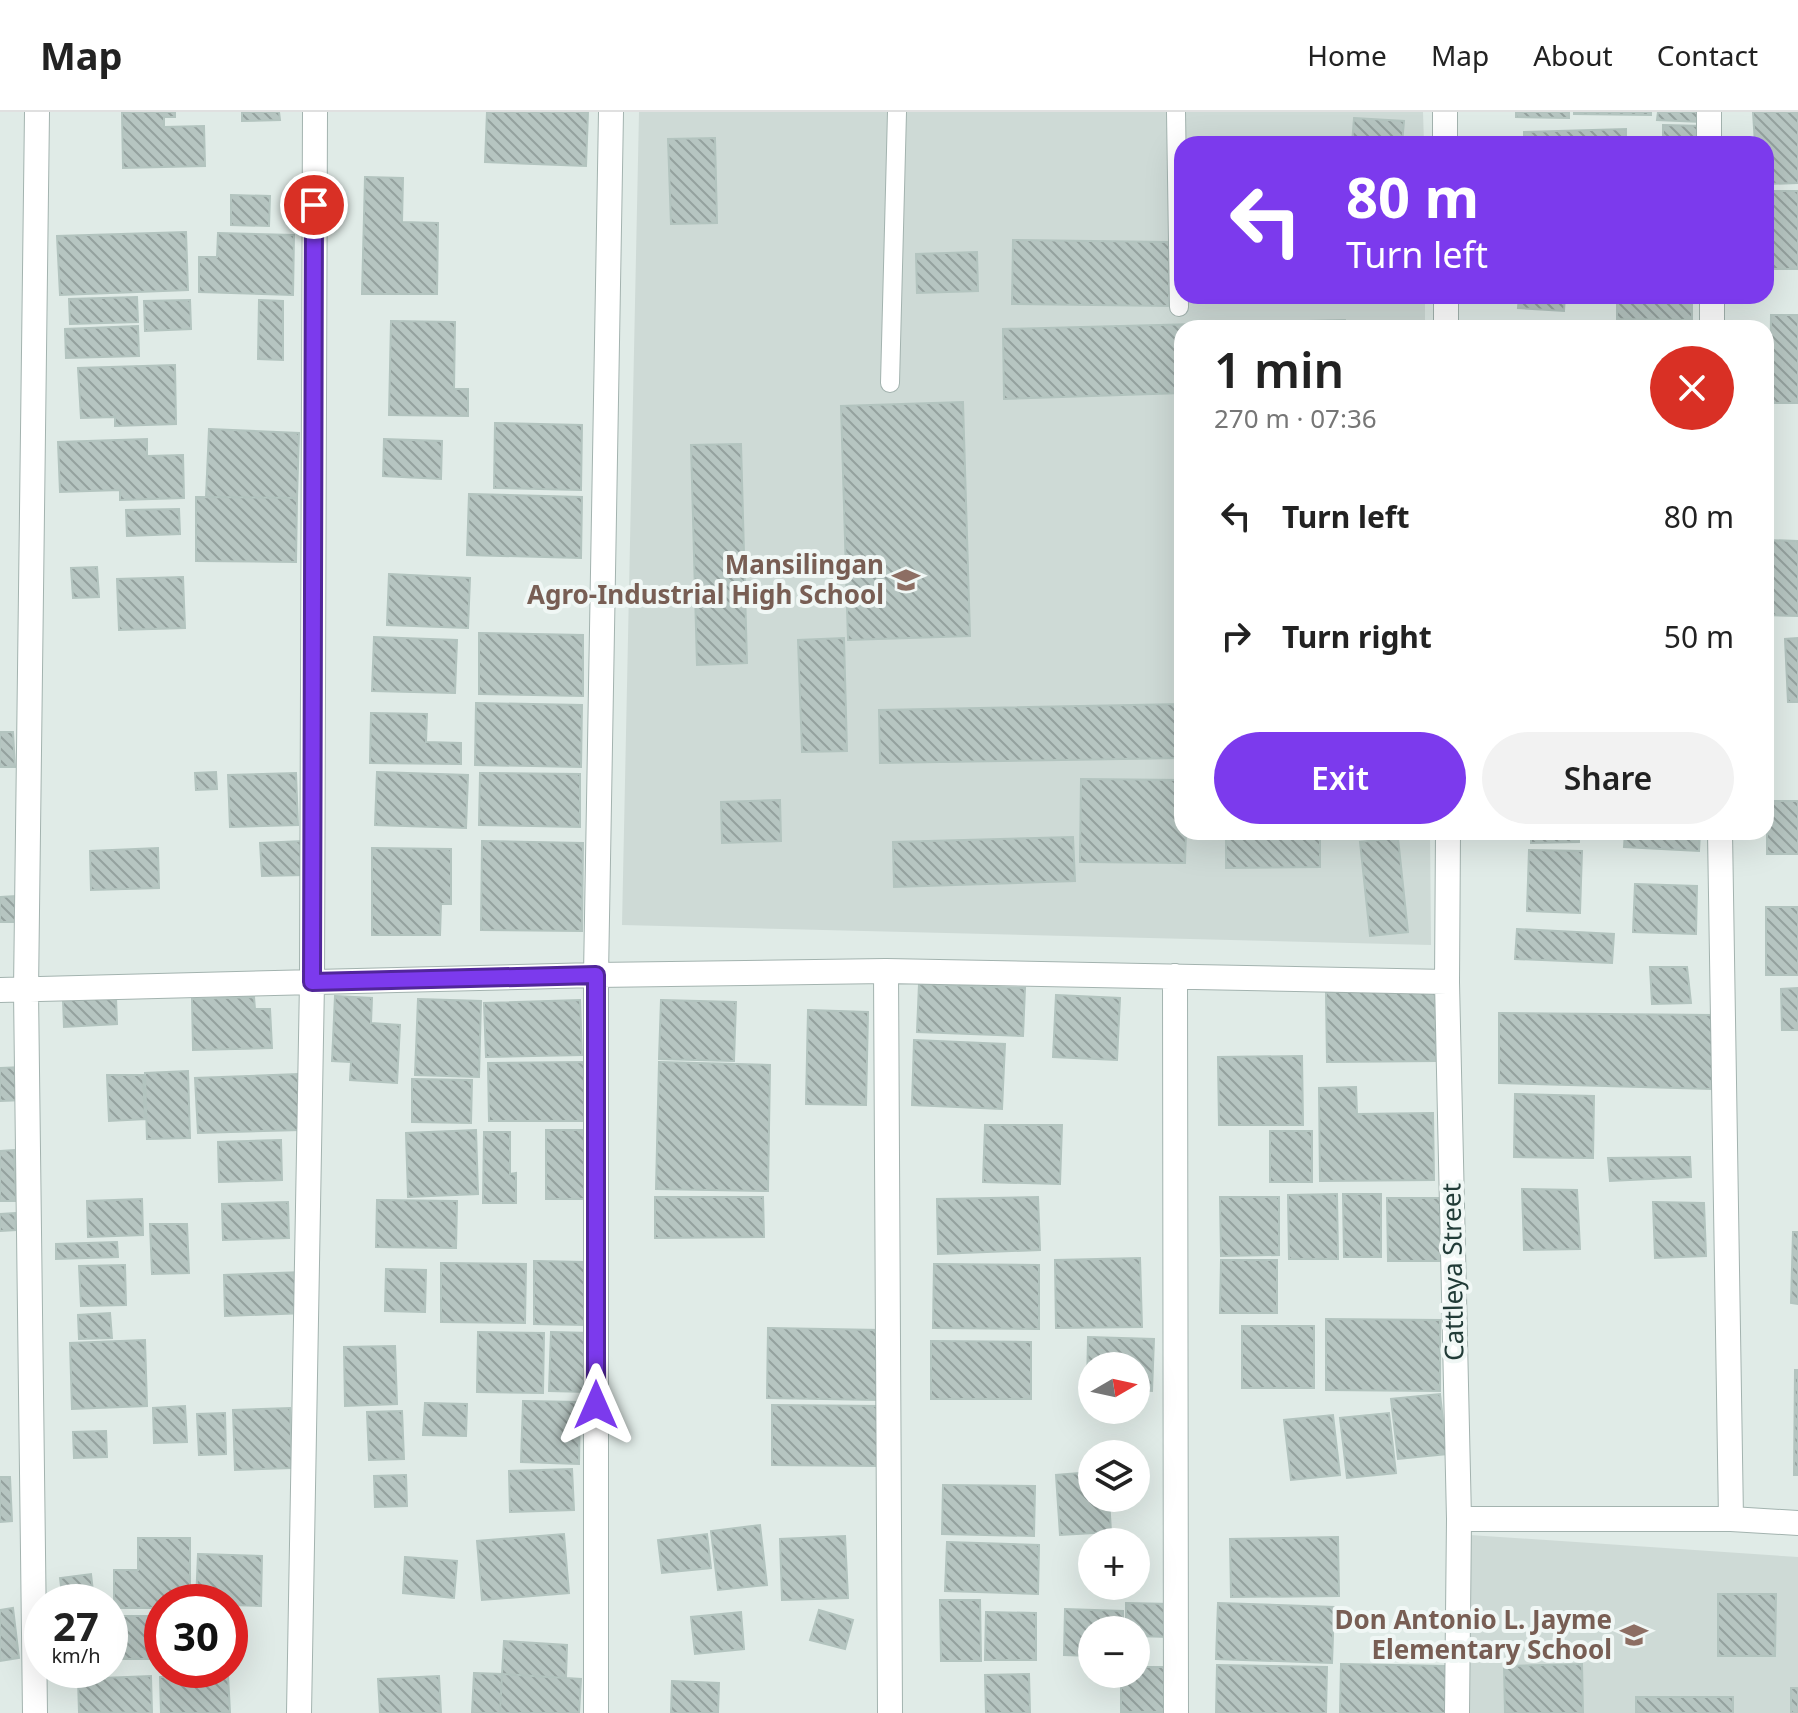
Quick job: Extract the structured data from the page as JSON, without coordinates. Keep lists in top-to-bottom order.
{
  "streets": {
    "street": ["Cattleya Street"]
  },
  "places": {
    "school or university": ["Mansilingan Agro-Industrial High School", "Don Antonio L. Jayme Elementary School"]
  },
  "north": "right",
  "page": {
    "header": "Map",
    "nav": [
      "Home",
      "Map",
      "About",
      "Contact"
    ],
    "turn": ["80 m", "Turn left"],
    "heading": ["1 min", "270 m · 07:36"],
    "list": [
      {
        "name": "Turn left",
        "value": "80 m"
      },
      {
        "name": "Turn right",
        "value": "50 m"
      }
    ],
    "buttons": ["Exit", "Share"],
    "map_buttons": ["+", "−"],
    "speed": "27 km/h",
    "limit": "30"
  }
}
